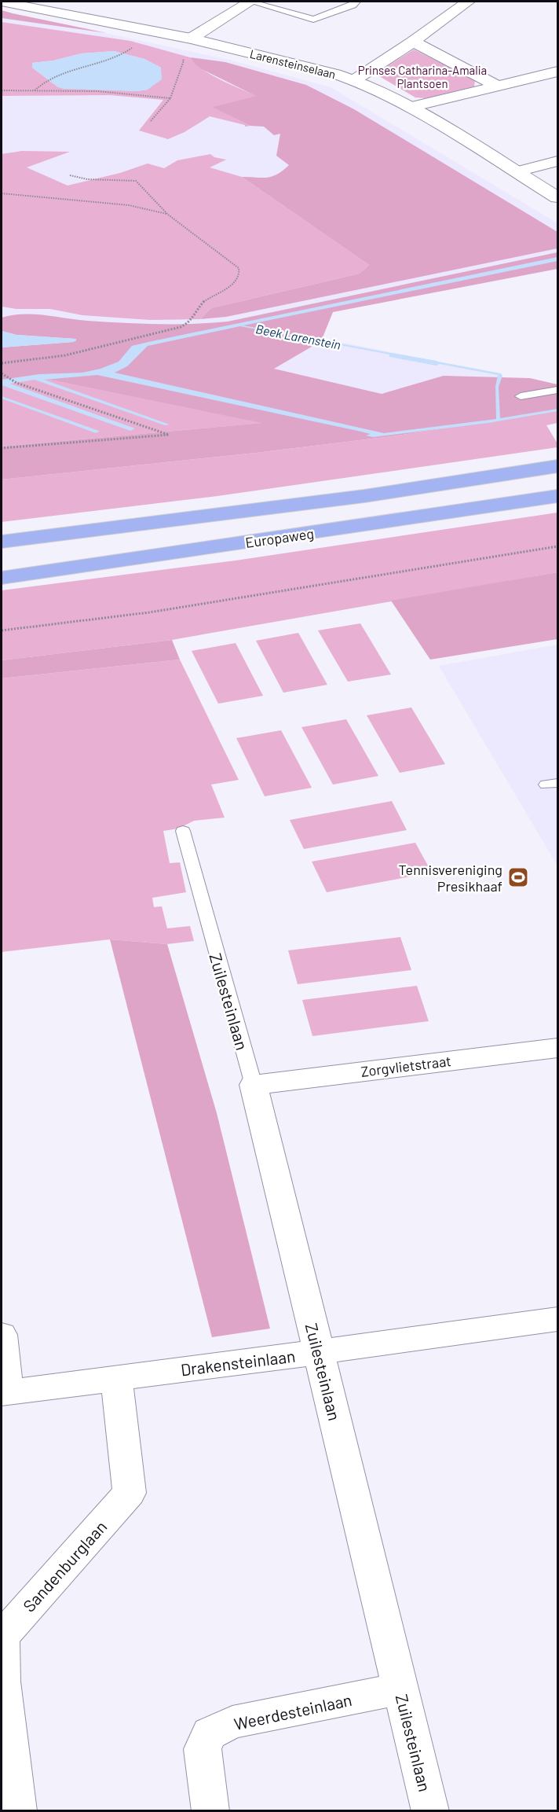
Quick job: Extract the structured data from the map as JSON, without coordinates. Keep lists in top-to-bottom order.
{
  "streets": {
    "highway": ["Europaweg"],
    "street": [
      "Larensteinselaan",
      "Zuilesteinlaan",
      "Zorgvlietstraat",
      "Drakensteinlaan",
      "Sandenburglaan",
      "Weerdesteinlaan"
    ]
  },
  "crossings": [
    ["Zuilesteinlaan", "Zorgvlietstraat"],
    ["Zuilesteinlaan", "Drakensteinlaan"],
    ["Zuilesteinlaan", "Weerdesteinlaan"],
    ["Drakensteinlaan", "Sandenburglaan"]
  ],
  "water": ["Beek Larenstein"],
  "parks": ["Prinses Catharina-Amalia Plantsoen"],
  "places": {
    "sports": ["Tennisvereniging Presikhaaf"]
  }
}
